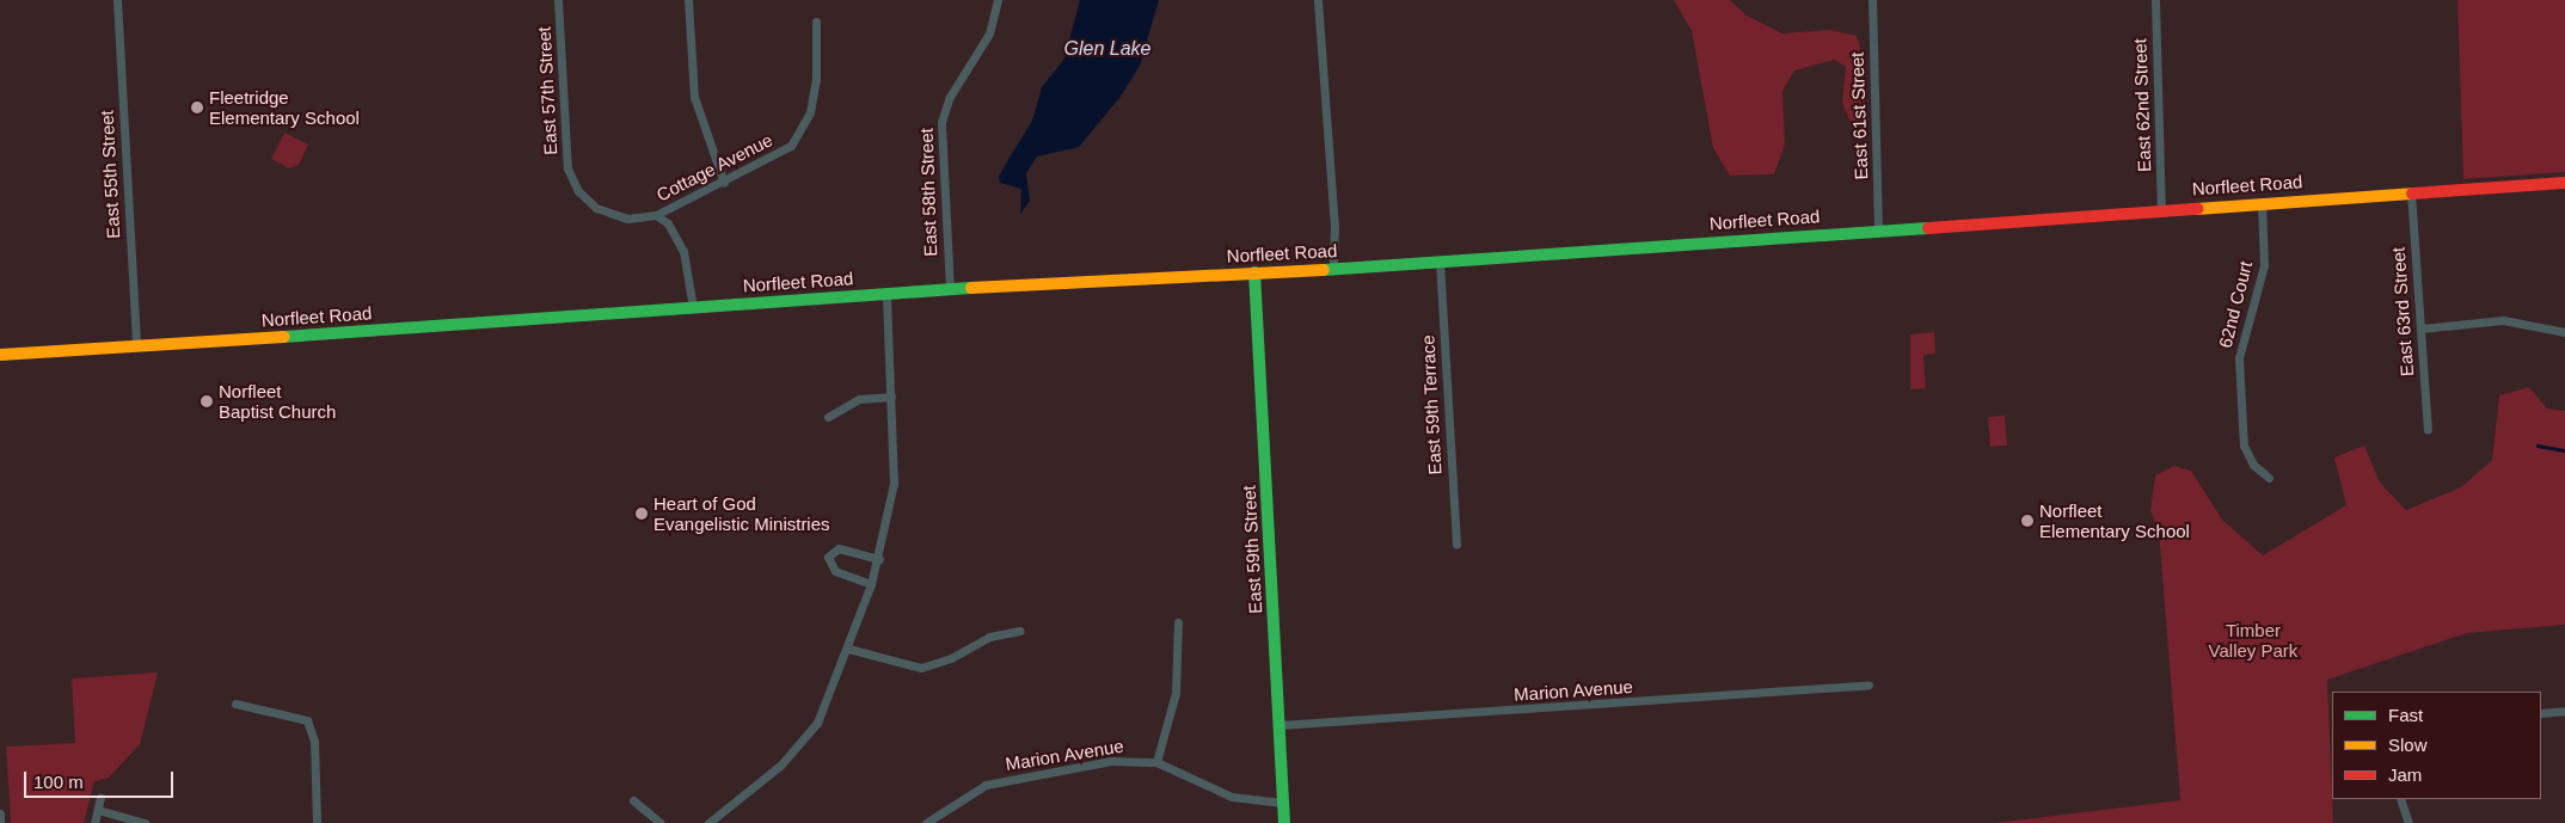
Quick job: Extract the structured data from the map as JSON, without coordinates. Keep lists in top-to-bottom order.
{
  "streets": {
    "street": [
      "East 57th Street",
      "East 62nd Street",
      "East 61st Street",
      "Cottage Avenue",
      "East 55th Street",
      "Norfleet Road",
      "East 58th Street",
      "62nd Court",
      "East 63rd Street",
      "East 59th Terrace",
      "East 59th Street",
      "Marion Avenue"
    ]
  },
  "crossings": [
    ["East 57th Street", "Cottage Avenue"],
    ["East 62nd Street", "Norfleet Road"],
    ["East 61st Street", "Norfleet Road"],
    ["East 55th Street", "Norfleet Road"],
    ["Norfleet Road", "East 58th Street"],
    ["Norfleet Road", "62nd Court"],
    ["Norfleet Road", "East 63rd Street"],
    ["Norfleet Road", "East 59th Terrace"],
    ["Norfleet Road", "East 59th Street"],
    ["East 59th Street", "Marion Avenue"]
  ],
  "water": ["Glen Lake"],
  "parks": ["Timber Valley Park"],
  "places": [
    "Fleetridge Elementary School",
    "Norfleet Baptist Church",
    "Heart of God Evangelistic Ministries",
    "Norfleet Elementary School"
  ],
  "legend": ["Fast", "Slow", "Jam"],
  "scale_bar": "100 m"
}
